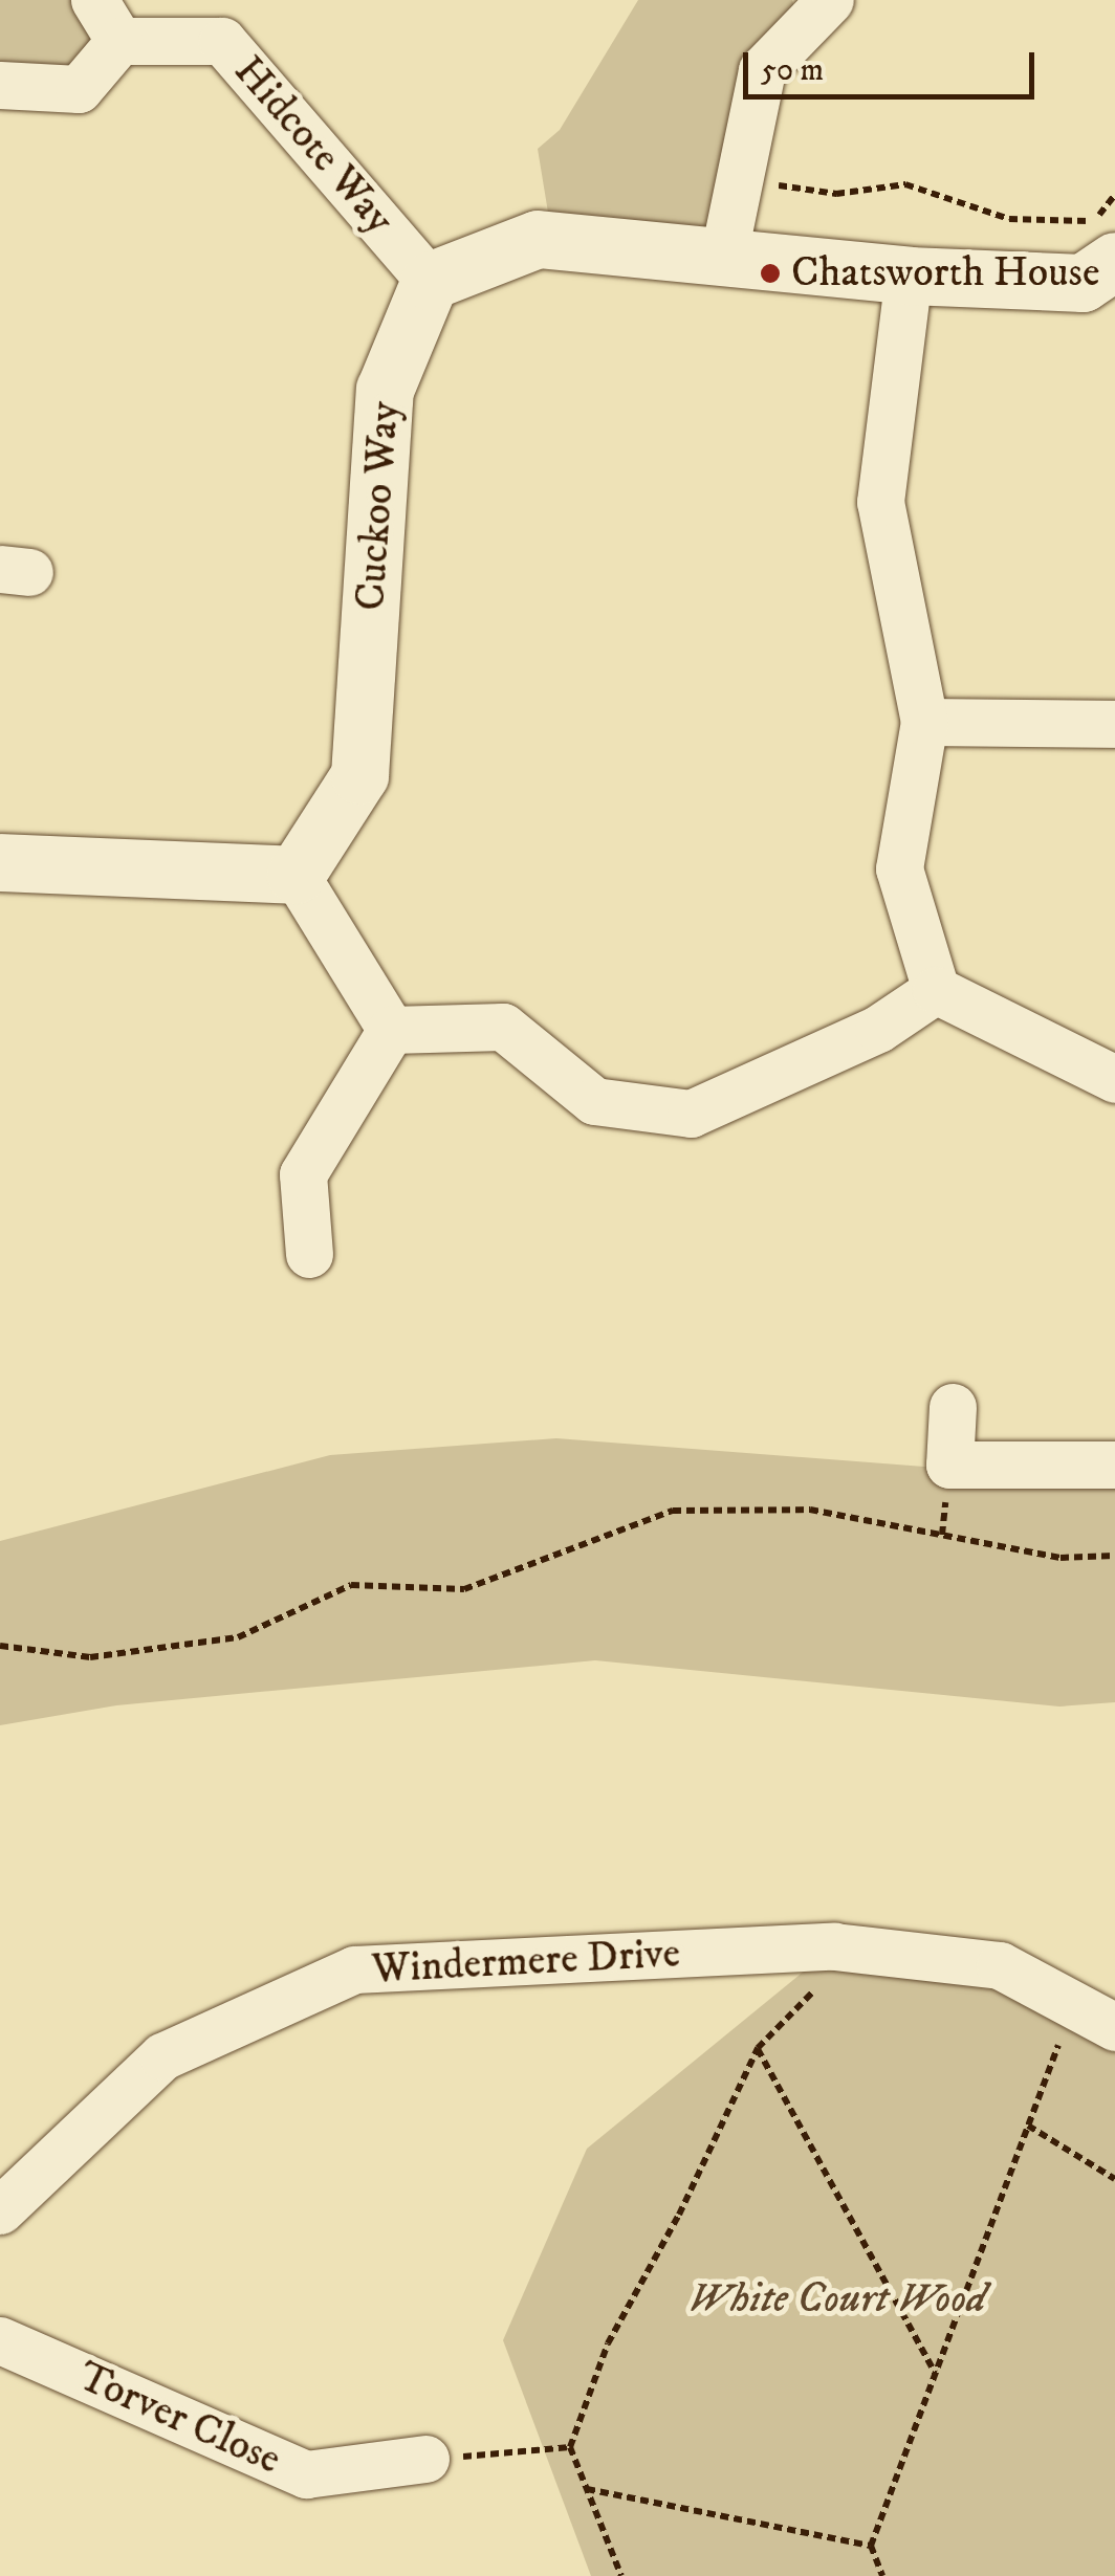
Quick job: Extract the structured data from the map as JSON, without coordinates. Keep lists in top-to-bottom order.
{
  "streets": {
    "street": [
      "Hidcote Way",
      "Cuckoo Way",
      "Windermere Drive",
      "Torver Close"
    ]
  },
  "crossings": [
    ["Hidcote Way", "Cuckoo Way"]
  ],
  "parks": ["White Court Wood"],
  "places": ["Chatsworth House"],
  "scale_bar": "50 m"
}
